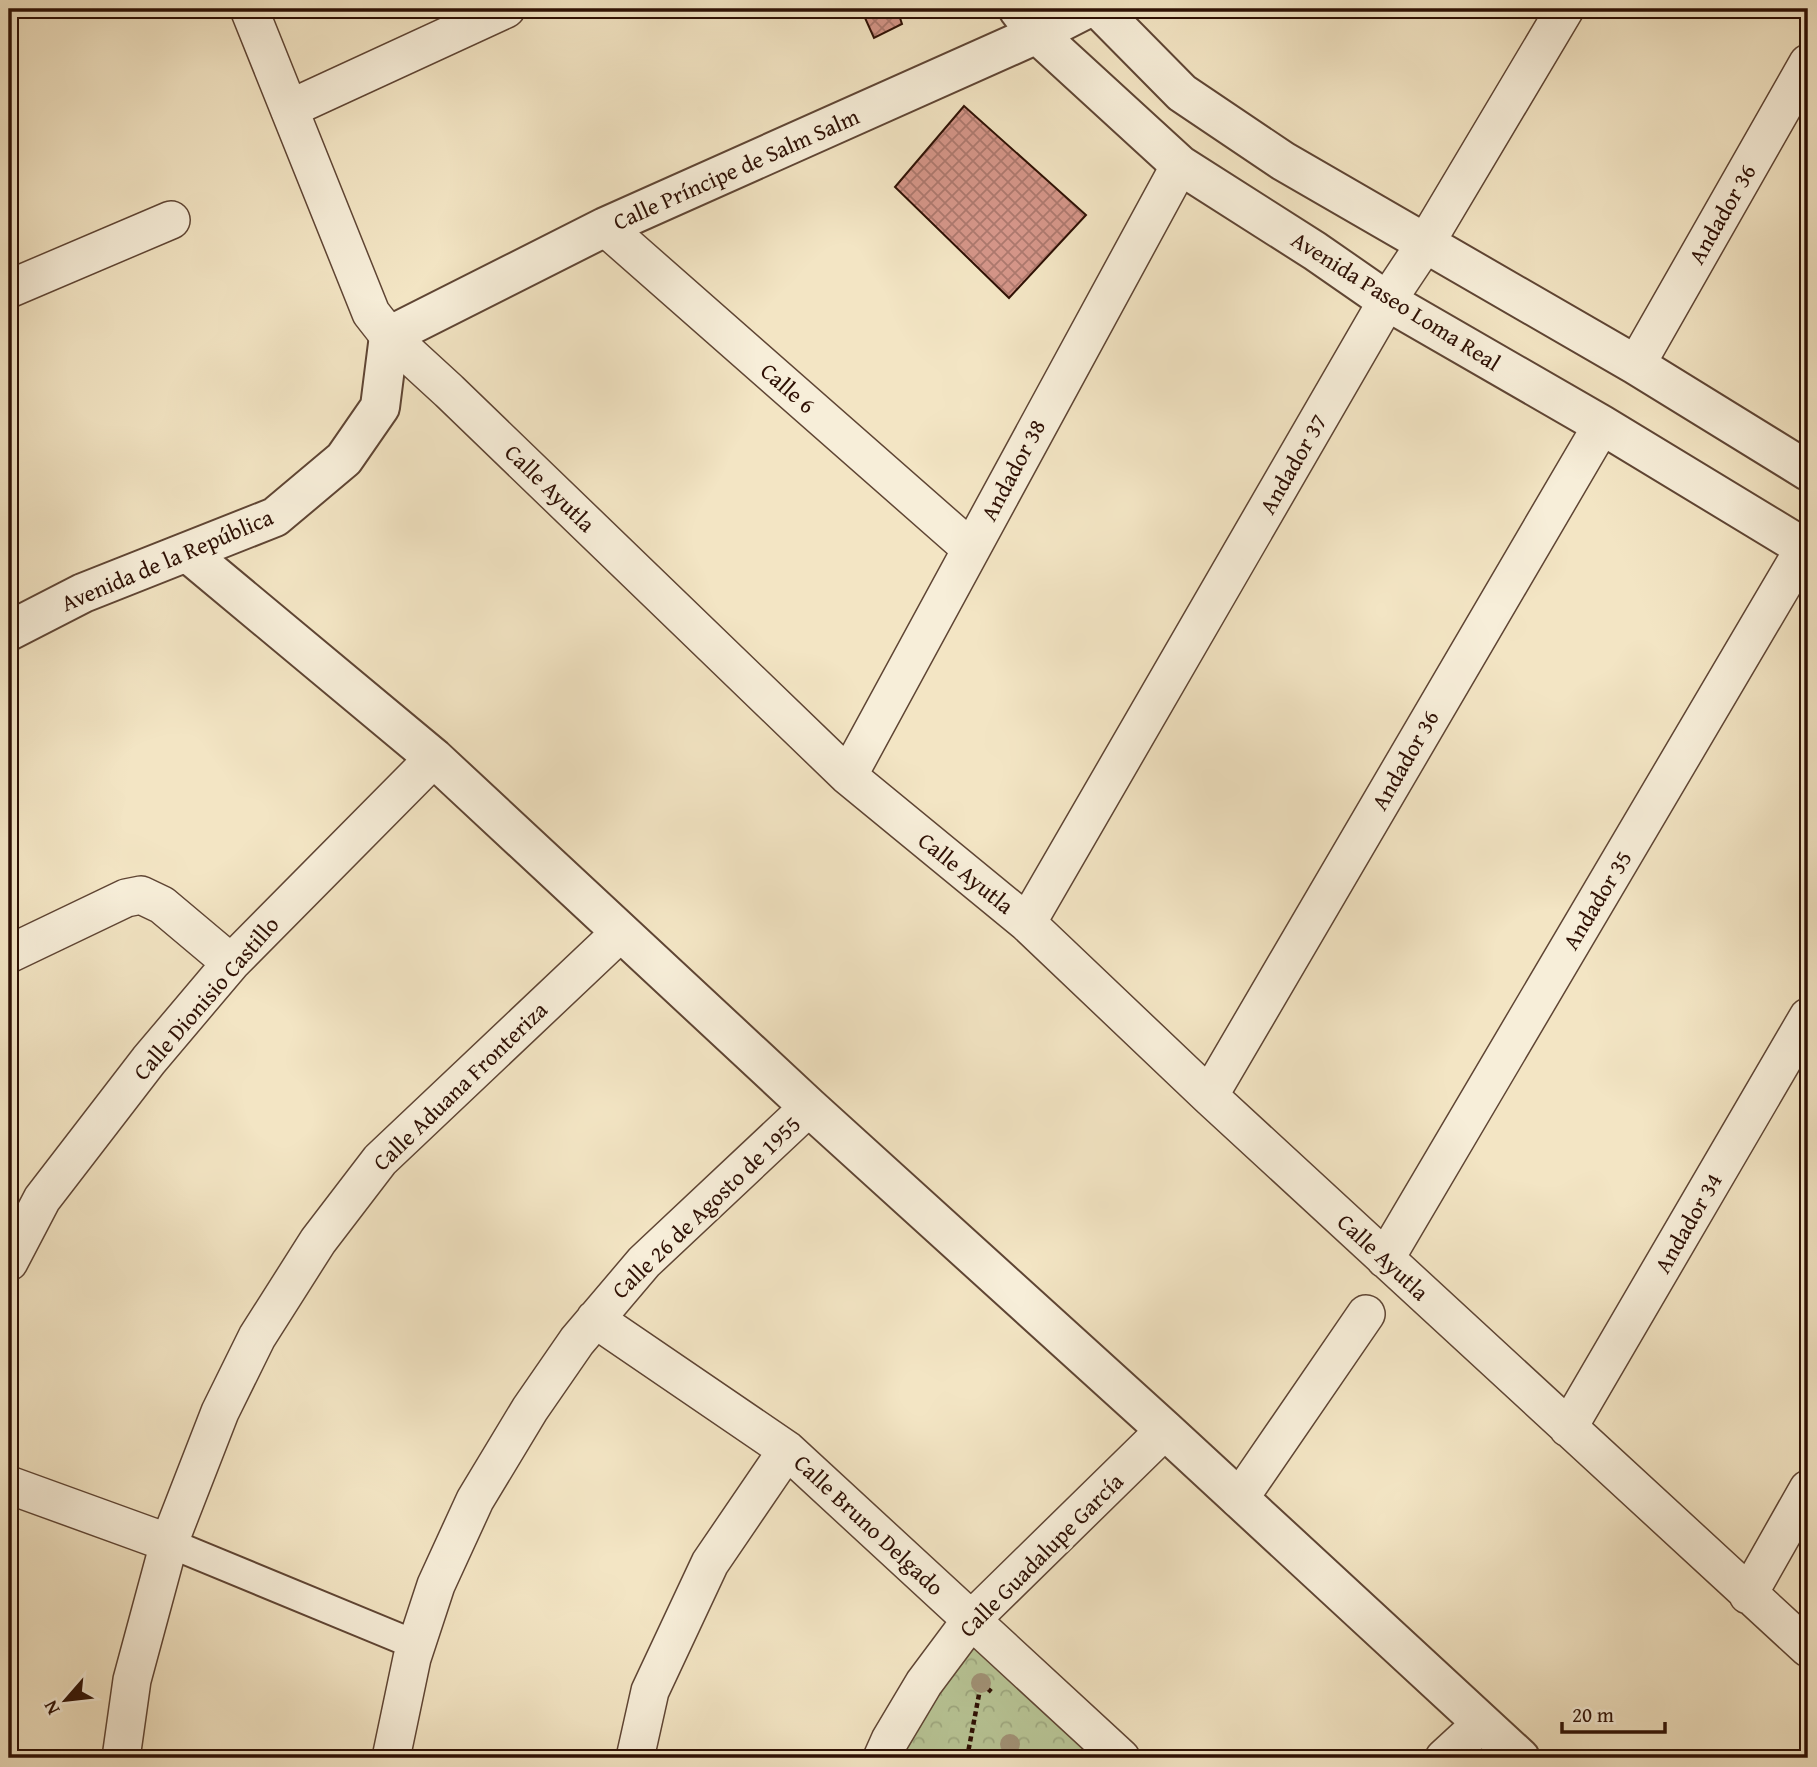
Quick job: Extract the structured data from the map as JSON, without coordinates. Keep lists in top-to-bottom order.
{
  "streets": {
    "street": [
      "Calle Príncipe de Salm Salm",
      "Andador 36",
      "Avenida Paseo Loma Real",
      "Calle 6",
      "Andador 37",
      "Andador 38",
      "Calle Ayutla",
      "Avenida de la República",
      "Andador 35",
      "Calle Dionisio Castillo",
      "Calle Aduana Fronteriza",
      "Calle 26 de Agosto de 1955",
      "Andador 34",
      "Calle Bruno Delgado",
      "Calle Guadalupe García"
    ]
  },
  "crossings": [
    ["Calle Príncipe de Salm Salm", "Avenida Paseo Loma Real"],
    ["Calle Príncipe de Salm Salm", "Calle 6"],
    ["Calle Príncipe de Salm Salm", "Calle Ayutla"],
    ["Calle Príncipe de Salm Salm", "Avenida de la República"],
    ["Andador 36", "Avenida Paseo Loma Real"],
    ["Andador 36", "Calle Ayutla"],
    ["Avenida Paseo Loma Real", "Andador 37"],
    ["Avenida Paseo Loma Real", "Andador 38"],
    ["Avenida Paseo Loma Real", "Andador 35"],
    ["Calle 6", "Andador 38"],
    ["Andador 37", "Calle Ayutla"],
    ["Andador 38", "Calle Ayutla"],
    ["Calle Ayutla", "Avenida de la República"],
    ["Calle Ayutla", "Andador 35"],
    ["Calle Ayutla", "Andador 34"],
    ["Calle 26 de Agosto de 1955", "Calle Bruno Delgado"],
    ["Calle Bruno Delgado", "Calle Guadalupe García"]
  ],
  "scale_bar": "20 m",
  "north": "bottom left"
}
